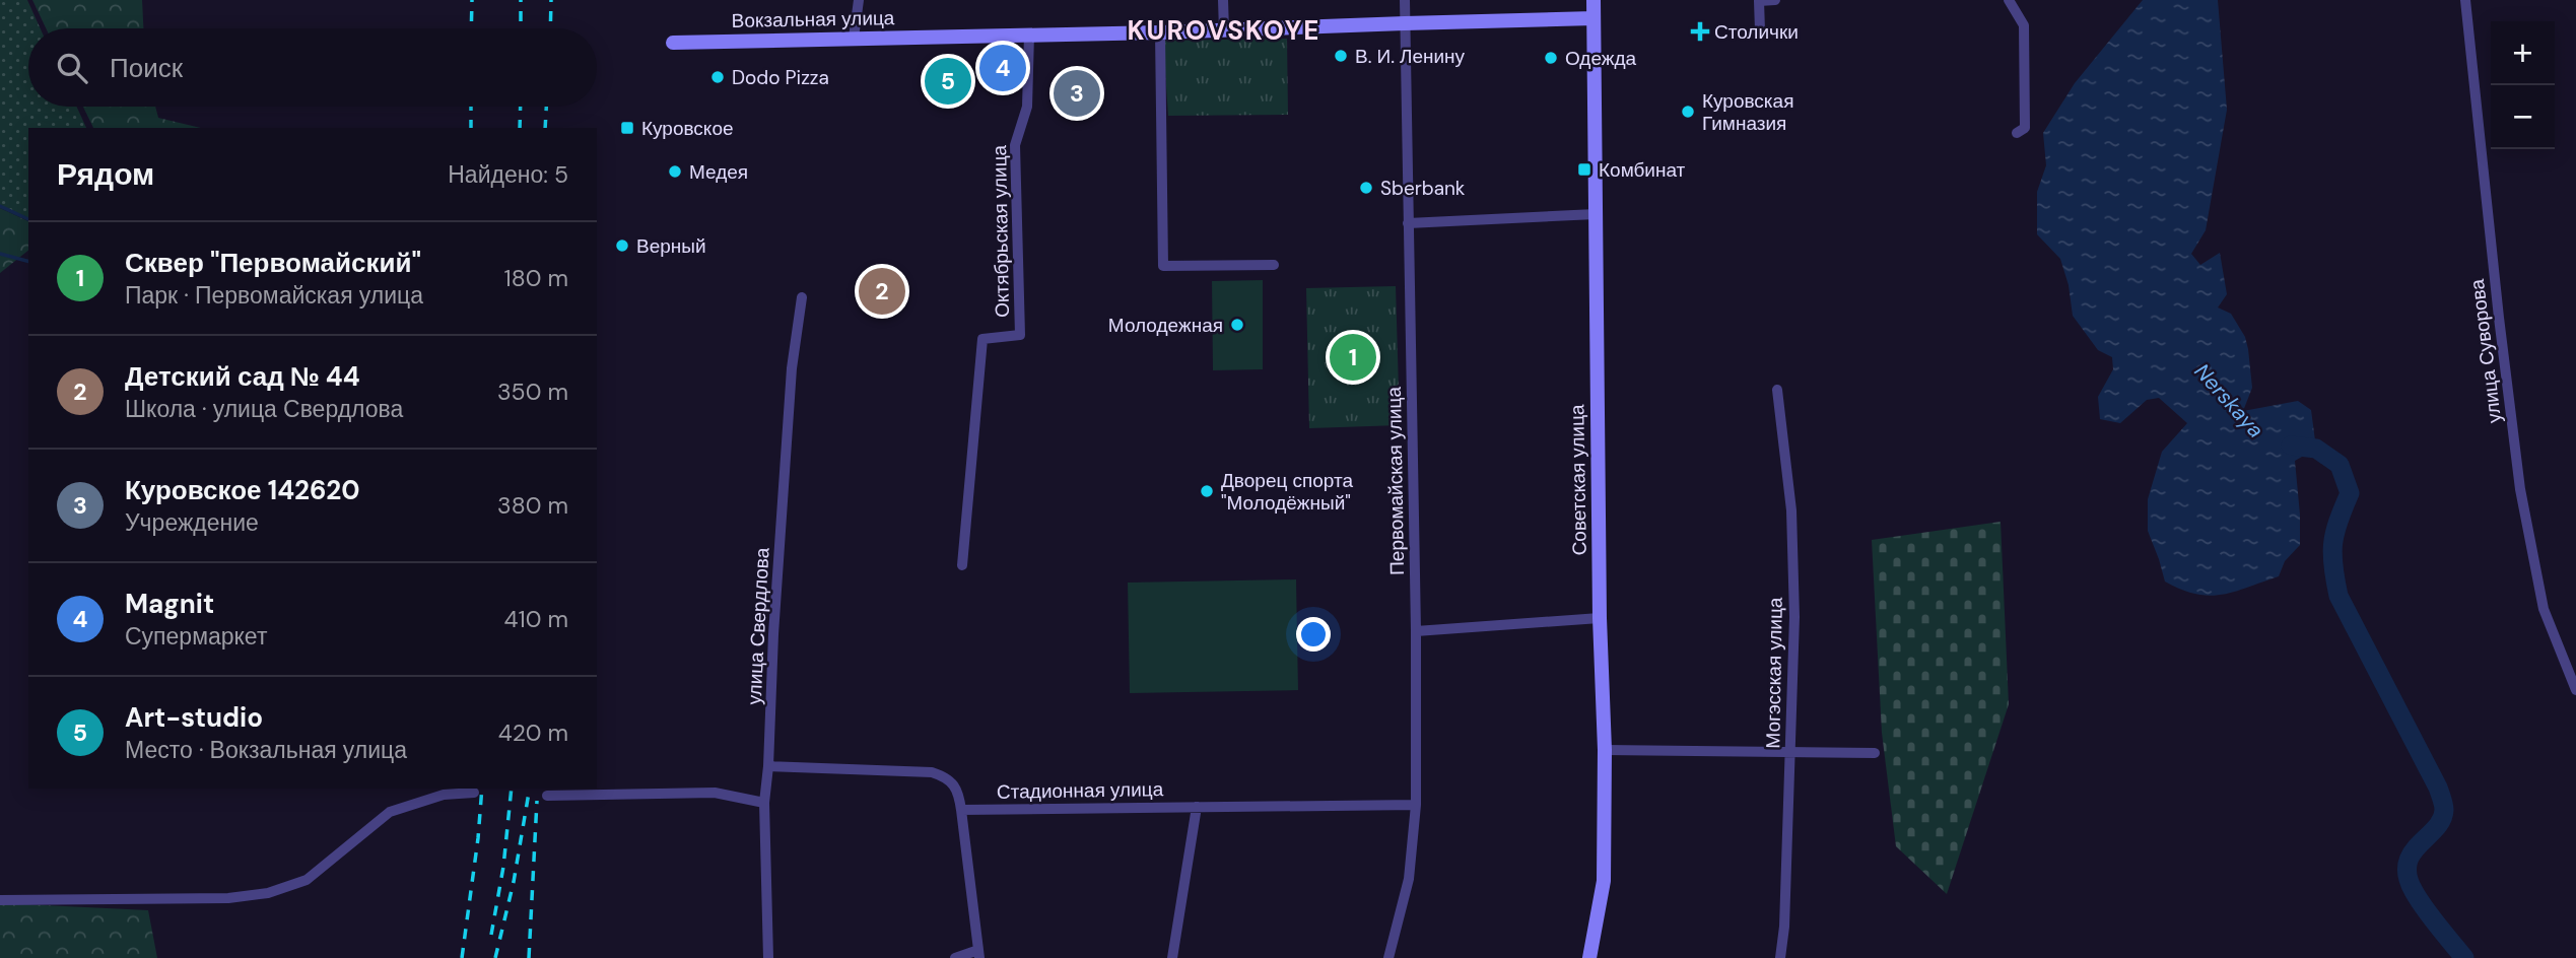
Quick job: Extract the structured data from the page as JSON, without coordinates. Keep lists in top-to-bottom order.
{
  "streets": {
    "street": [
      "Вокзальная улица",
      "Октябрьская улица",
      "улица Суворова",
      "Советская улица",
      "Первомайская улица",
      "улица Свердлова",
      "Могэсская улица",
      "Стадионная улица"
    ]
  },
  "crossings": [
    ["Вокзальная улица", "Октябрьская улица"],
    ["Вокзальная улица", "Советская улица"],
    ["Вокзальная улица", "Первомайская улица"],
    ["Первомайская улица", "Стадионная улица"]
  ],
  "districts": ["KUROVSKOYE"],
  "water": ["Nerskaya"],
  "places": {
    "health": ["Столички"],
    "other": [
      "В. И. Ленину",
      "Одежда",
      "Dodo Pizza",
      "Куровская Гимназия",
      "Медея",
      "Sberbank",
      "Верный",
      "Молодежная",
      "Дворец спорта \"Молодёжный\""
    ],
    "transit": ["Куровское", "Комбинат"]
  },
  "page": {
    "map_buttons": ["+", "−"],
    "search": "Поиск",
    "pins": [
      "4",
      "5",
      "3",
      "2",
      "1"
    ],
    "heading": ["Рядом", "Найдено: 5"],
    "list": [
      {
        "mark": "1",
        "name": "Сквер \"Первомайский\"",
        "note": "Парк · Первомайская улица",
        "value": "180 m"
      },
      {
        "mark": "2",
        "name": "Детский сад № 44",
        "note": "Школа · улица Свердлова",
        "value": "350 m"
      },
      {
        "mark": "3",
        "name": "Куровское 142620",
        "note": "Учреждение",
        "value": "380 m"
      },
      {
        "mark": "4",
        "name": "Magnit",
        "note": "Супермаркет",
        "value": "410 m"
      },
      {
        "mark": "5",
        "name": "Art-studio",
        "note": "Место · Вокзальная улица",
        "value": "420 m"
      }
    ]
  }
}
